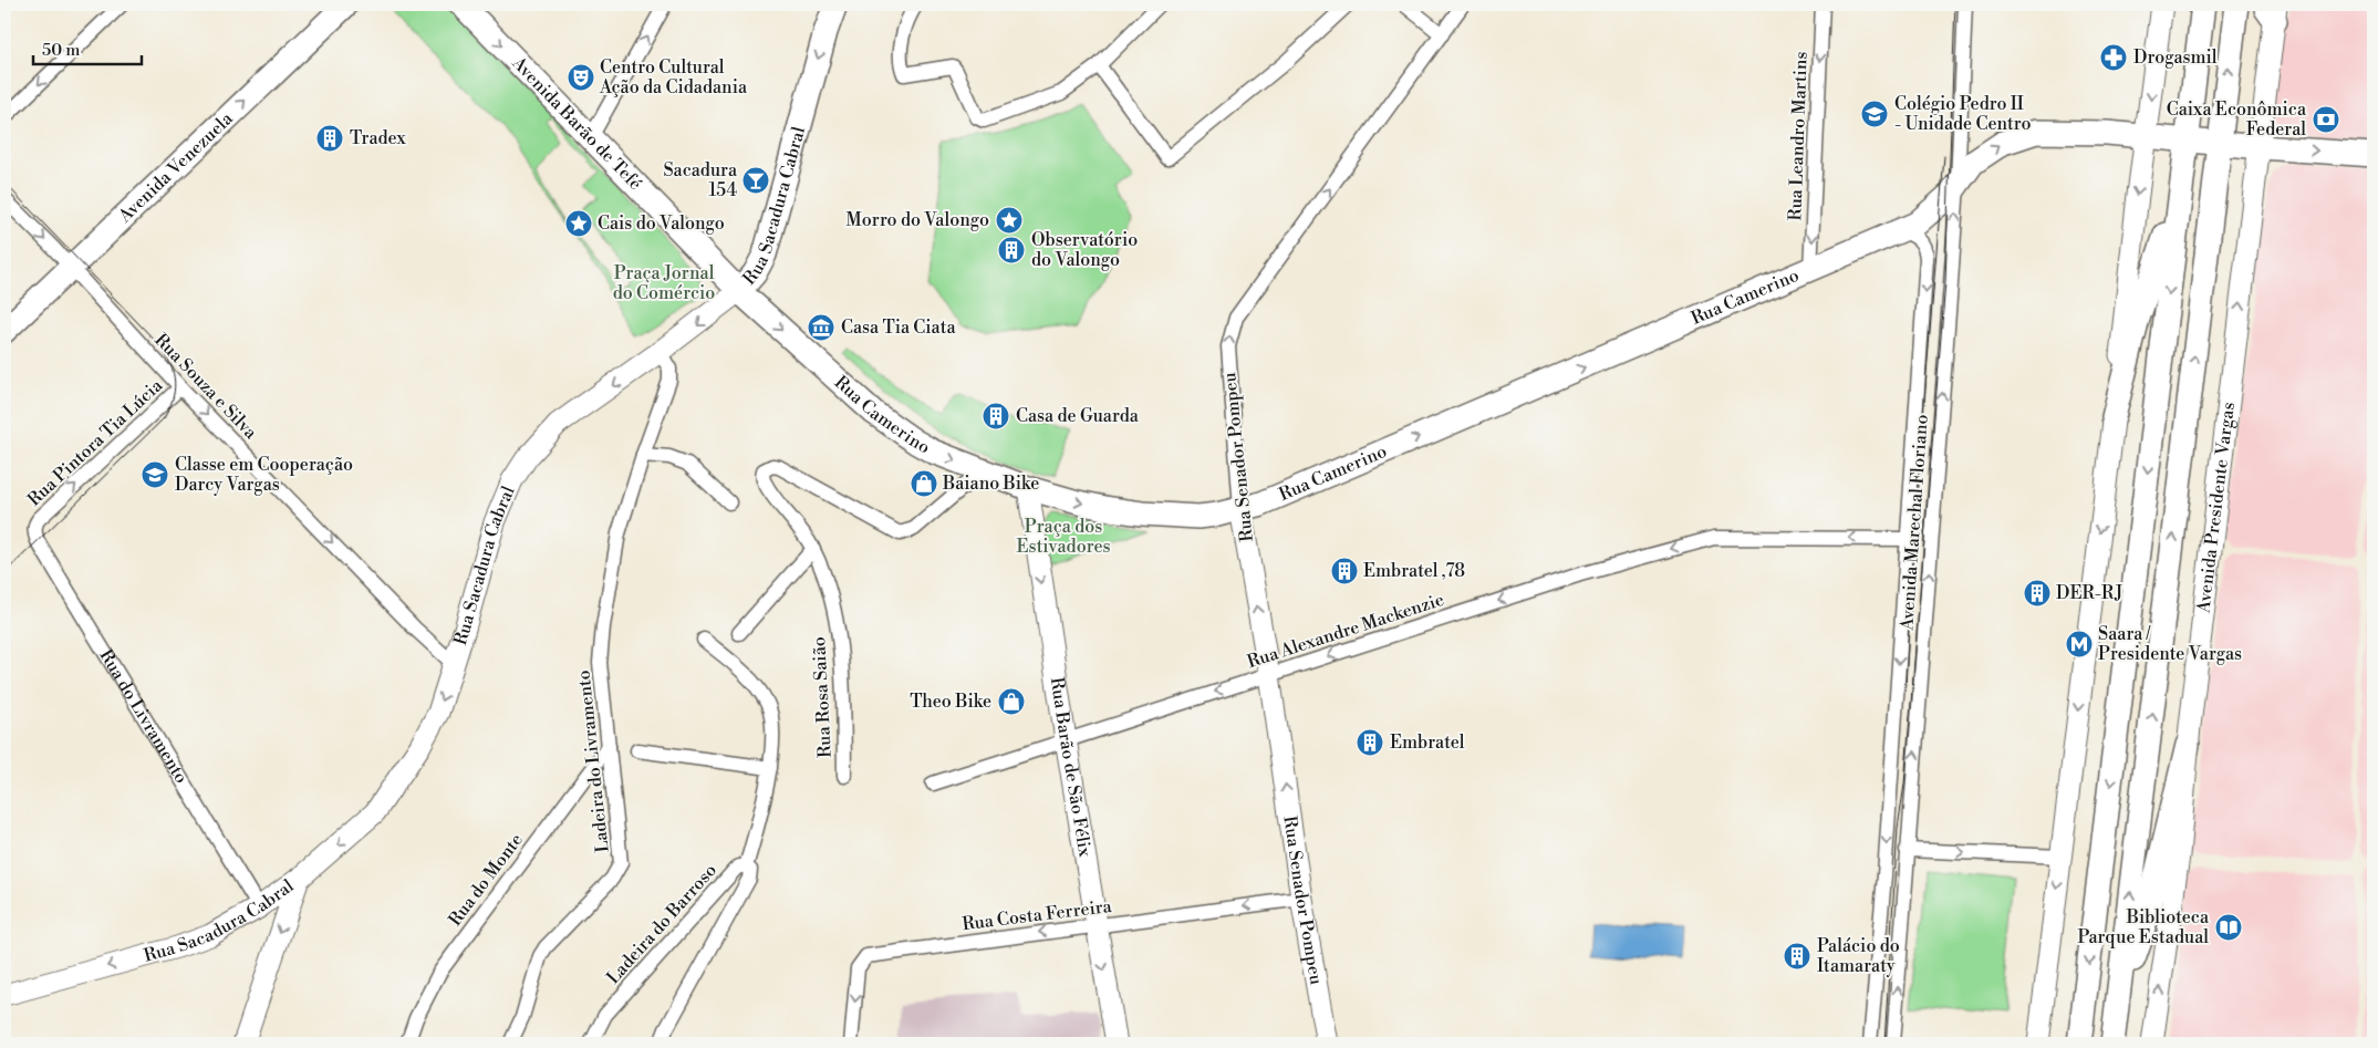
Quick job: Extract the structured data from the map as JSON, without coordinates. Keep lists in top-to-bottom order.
{
  "streets": {
    "main road": [
      "Avenida Barão de Tefé",
      "Avenida Venezuela",
      "Rua Sacadura Cabral",
      "Rua Camerino"
    ],
    "street": [
      "Rua Leandro Martins",
      "Rua Souza e Silva",
      "Rua Pintora Tia Lúcia",
      "Rua Senador Pompeu",
      "Avenida Presidente Vargas",
      "Avenida Marechal Floriano",
      "Rua Alexandre Mackenzie",
      "Rua Rosa Saião",
      "Rua do Livramento",
      "Ladeira do Livramento",
      "Rua Barão de São Félix",
      "Rua do Monte",
      "Rua Costa Ferreira",
      "Ladeira do Barroso"
    ]
  },
  "crossings": [
    ["Avenida Barão de Tefé", "Rua Sacadura Cabral"],
    ["Avenida Barão de Tefé", "Rua Camerino"],
    ["Rua Leandro Martins", "Rua Camerino"],
    ["Avenida Venezuela", "Rua Souza e Silva"],
    ["Rua Sacadura Cabral", "Rua Camerino"],
    ["Rua Sacadura Cabral", "Rua Souza e Silva"],
    ["Rua Sacadura Cabral", "Rua do Livramento"],
    ["Rua Sacadura Cabral", "Ladeira do Livramento"],
    ["Rua Camerino", "Rua Senador Pompeu"],
    ["Rua Camerino", "Avenida Presidente Vargas"],
    ["Rua Camerino", "Avenida Marechal Floriano"],
    ["Rua Camerino", "Rua Rosa Saião"],
    ["Rua Camerino", "Rua Barão de São Félix"],
    ["Rua Souza e Silva", "Rua Pintora Tia Lúcia"],
    ["Rua Pintora Tia Lúcia", "Rua do Livramento"],
    ["Rua Senador Pompeu", "Rua Alexandre Mackenzie"],
    ["Rua Senador Pompeu", "Rua Costa Ferreira"],
    ["Avenida Marechal Floriano", "Rua Alexandre Mackenzie"],
    ["Rua Alexandre Mackenzie", "Rua Barão de São Félix"],
    ["Ladeira do Livramento", "Rua do Monte"],
    ["Rua Barão de São Félix", "Rua Costa Ferreira"]
  ],
  "one_way": [
    "Avenida Barão de Tefé",
    "Rua Leandro Martins",
    "Avenida Venezuela",
    "Rua Sacadura Cabral",
    "Rua Camerino",
    "Rua Souza e Silva",
    "Rua Pintora Tia Lúcia",
    "Rua Senador Pompeu",
    "Rua Alexandre Mackenzie",
    "Rua Barão de São Félix",
    "Rua Costa Ferreira"
  ],
  "parks": ["Praça Jornal do Comércio", "Praça dos Estivadores"],
  "places": {
    "pharmacy": ["Drogasmil"],
    "theatre": ["Centro Cultural Ação da Cidadania"],
    "school or university": ["Colégio Pedro II - Unidade Centro", "Classe em Cooperação Darcy Vargas"],
    "bank": ["Caixa Econômica Federal"],
    "building": [
      "Tradex",
      "Observatório do Valongo",
      "Casa de Guarda",
      "Embratel ,78",
      "DER-RJ",
      "Embratel",
      "Palácio do Itamaraty"
    ],
    "bar": ["Sacadura 154"],
    "place": ["Morro do Valongo", "Cais do Valongo"],
    "museum": ["Casa Tia Ciata"],
    "shop": ["Baiano Bike", "Theo Bike"],
    "metro station": ["Saara / Presidente Vargas"],
    "library": ["Biblioteca Parque Estadual"]
  },
  "scale_bar": "50 m"
}
